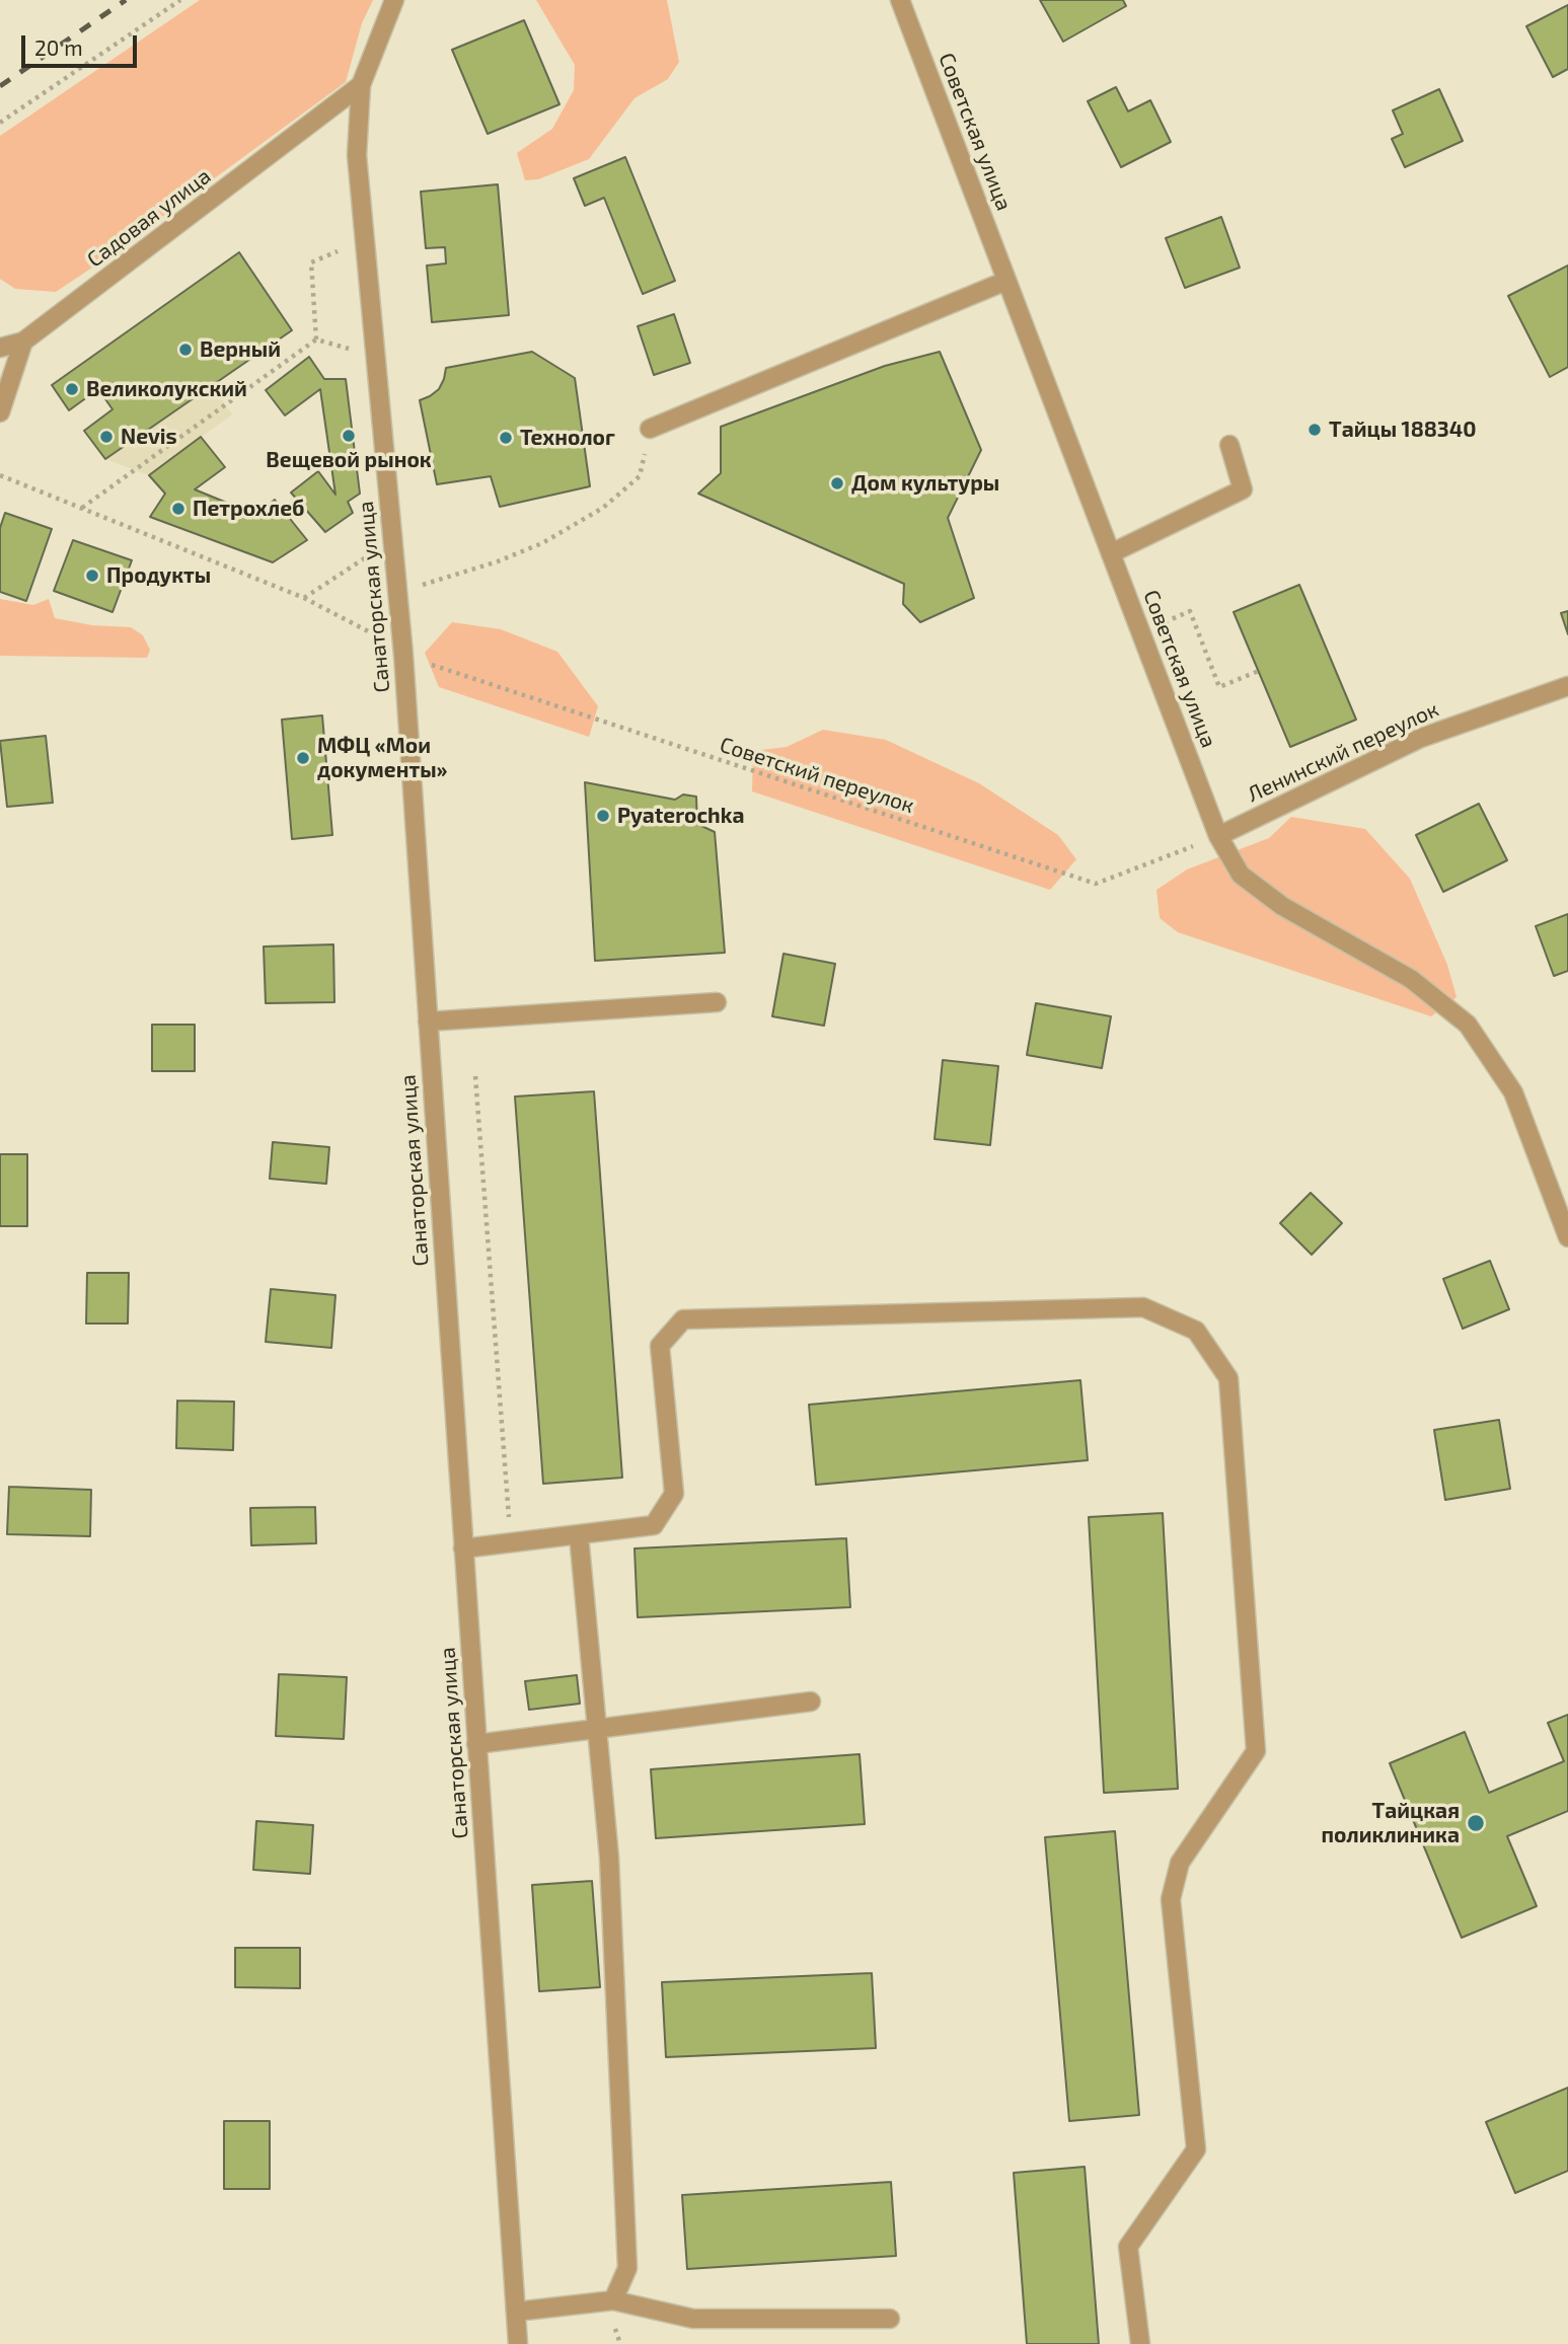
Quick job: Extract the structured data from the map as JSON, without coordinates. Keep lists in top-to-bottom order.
{
  "streets": {
    "street": [
      "Советская улица",
      "Садовая улица",
      "Санаторская улица",
      "Ленинский переулок"
    ],
    "path": ["Советский переулок"]
  },
  "crossings": [
    ["Советская улица", "Ленинский переулок"],
    ["Советская улица", "Советский переулок"],
    ["Садовая улица", "Санаторская улица"],
    ["Санаторская улица", "Советский переулок"],
    ["Ленинский переулок", "Советский переулок"]
  ],
  "places": [
    "Верный",
    "Великолукский",
    "Тайцы 188340",
    "Вещевой рынок",
    "Nevis",
    "Технолог",
    "Дом культуры",
    "Петрохлеб",
    "Продукты",
    "МФЦ «Мои документы»",
    "Pyaterochka",
    "Тайцкая поликлиника"
  ],
  "scale_bar": "20 m"
}
